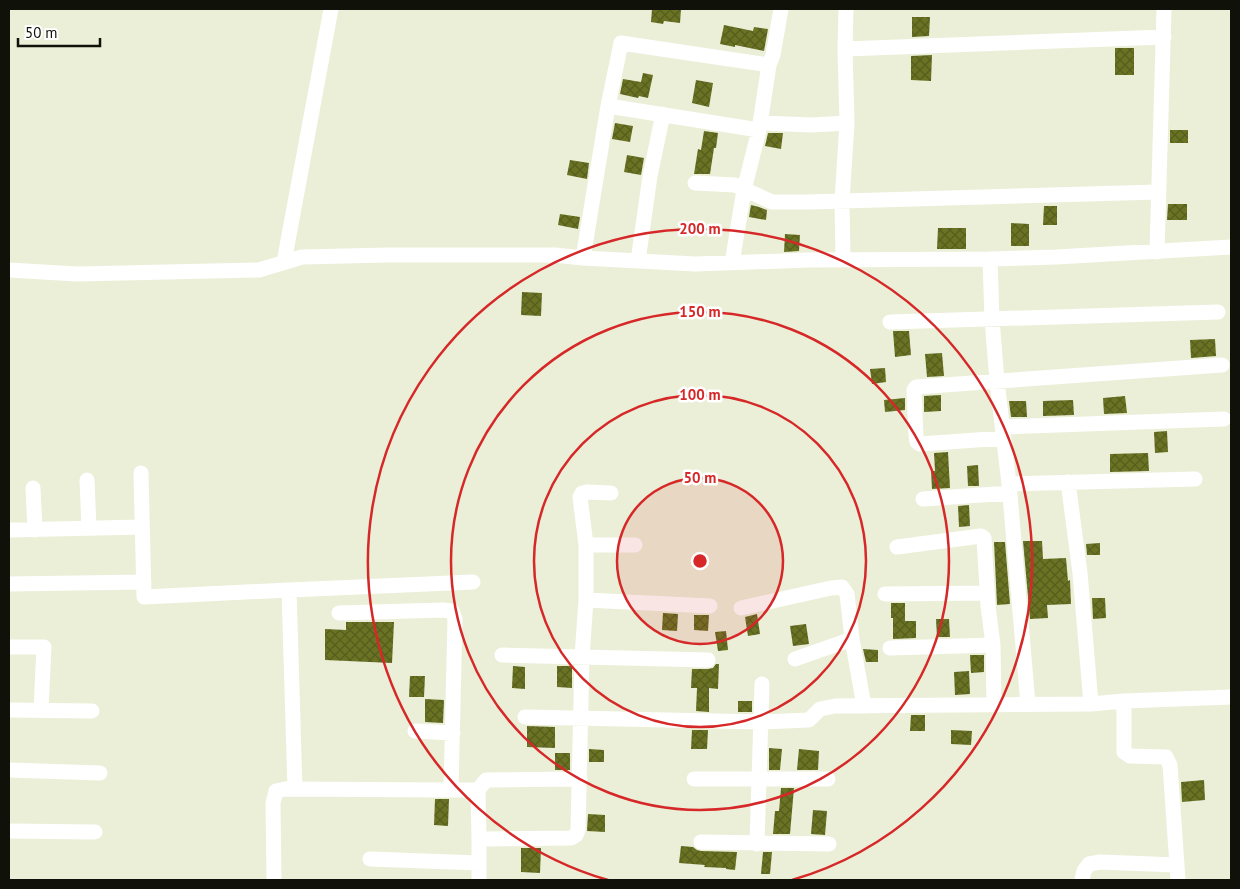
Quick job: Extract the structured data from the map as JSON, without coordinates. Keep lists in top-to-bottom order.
{
  "scale_bar": "50 m",
  "rings": [
    "200 m",
    "150 m",
    "100 m",
    "50 m"
  ]
}
